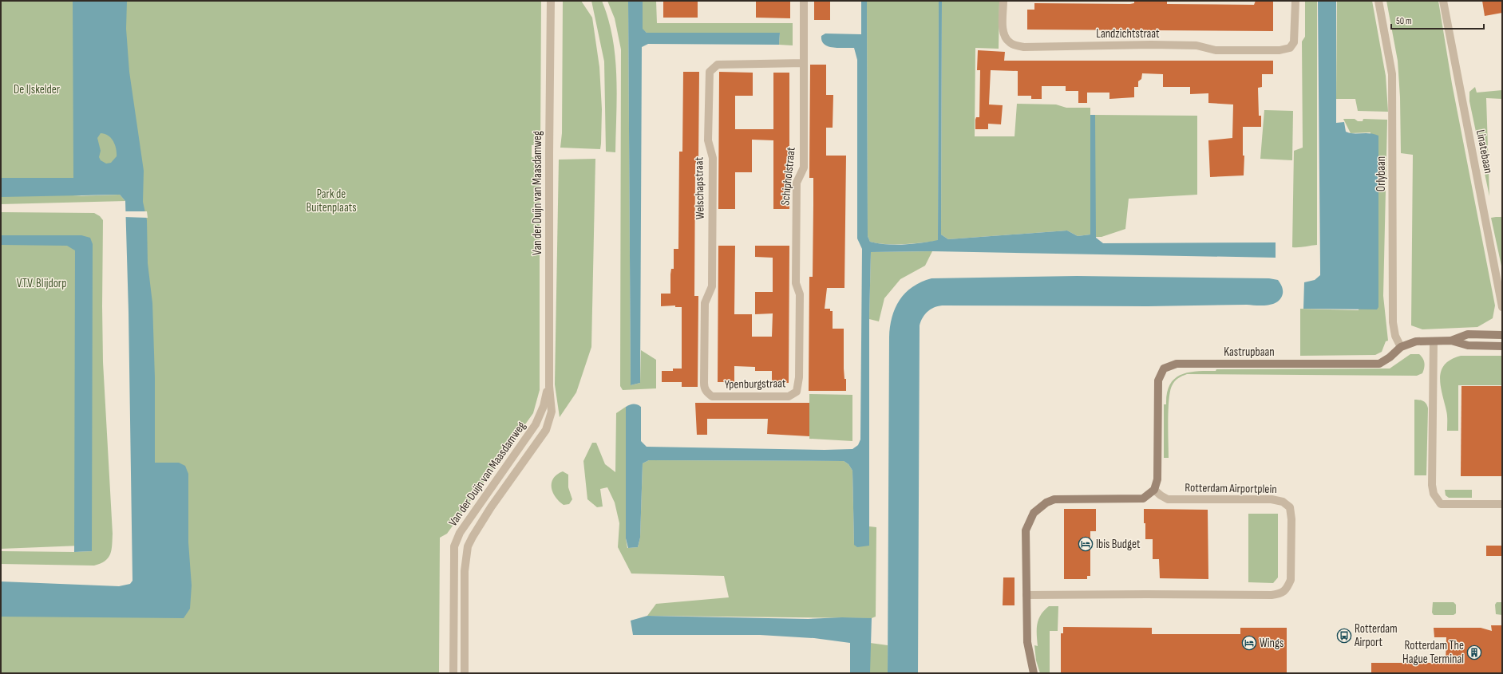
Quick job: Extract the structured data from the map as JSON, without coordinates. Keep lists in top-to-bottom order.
{
  "streets": {
    "main road": ["Kastrupbaan"],
    "street": [
      "Landzichtstraat",
      "Linatebaan",
      "Orlybaan",
      "Schipholstraat",
      "Welschapstraat",
      "Van der Duijn van Maasdamweg",
      "Ypenburgstraat",
      "Rotterdam Airportplein"
    ]
  },
  "crossings": [
    ["Orlybaan", "Kastrupbaan"],
    ["Schipholstraat", "Welschapstraat"],
    ["Schipholstraat", "Ypenburgstraat"],
    ["Welschapstraat", "Ypenburgstraat"],
    ["Kastrupbaan", "Rotterdam Airportplein"]
  ],
  "parks": ["De IJskelder", "Park de Buitenplaats", "V.T.V. Blijdorp"],
  "places": {
    "hotel": ["Ibis Budget", "Wings"],
    "bus stop": ["Rotterdam Airport"],
    "building": ["Rotterdam The Hague Terminal"]
  },
  "scale_bar": "50 m"
}
